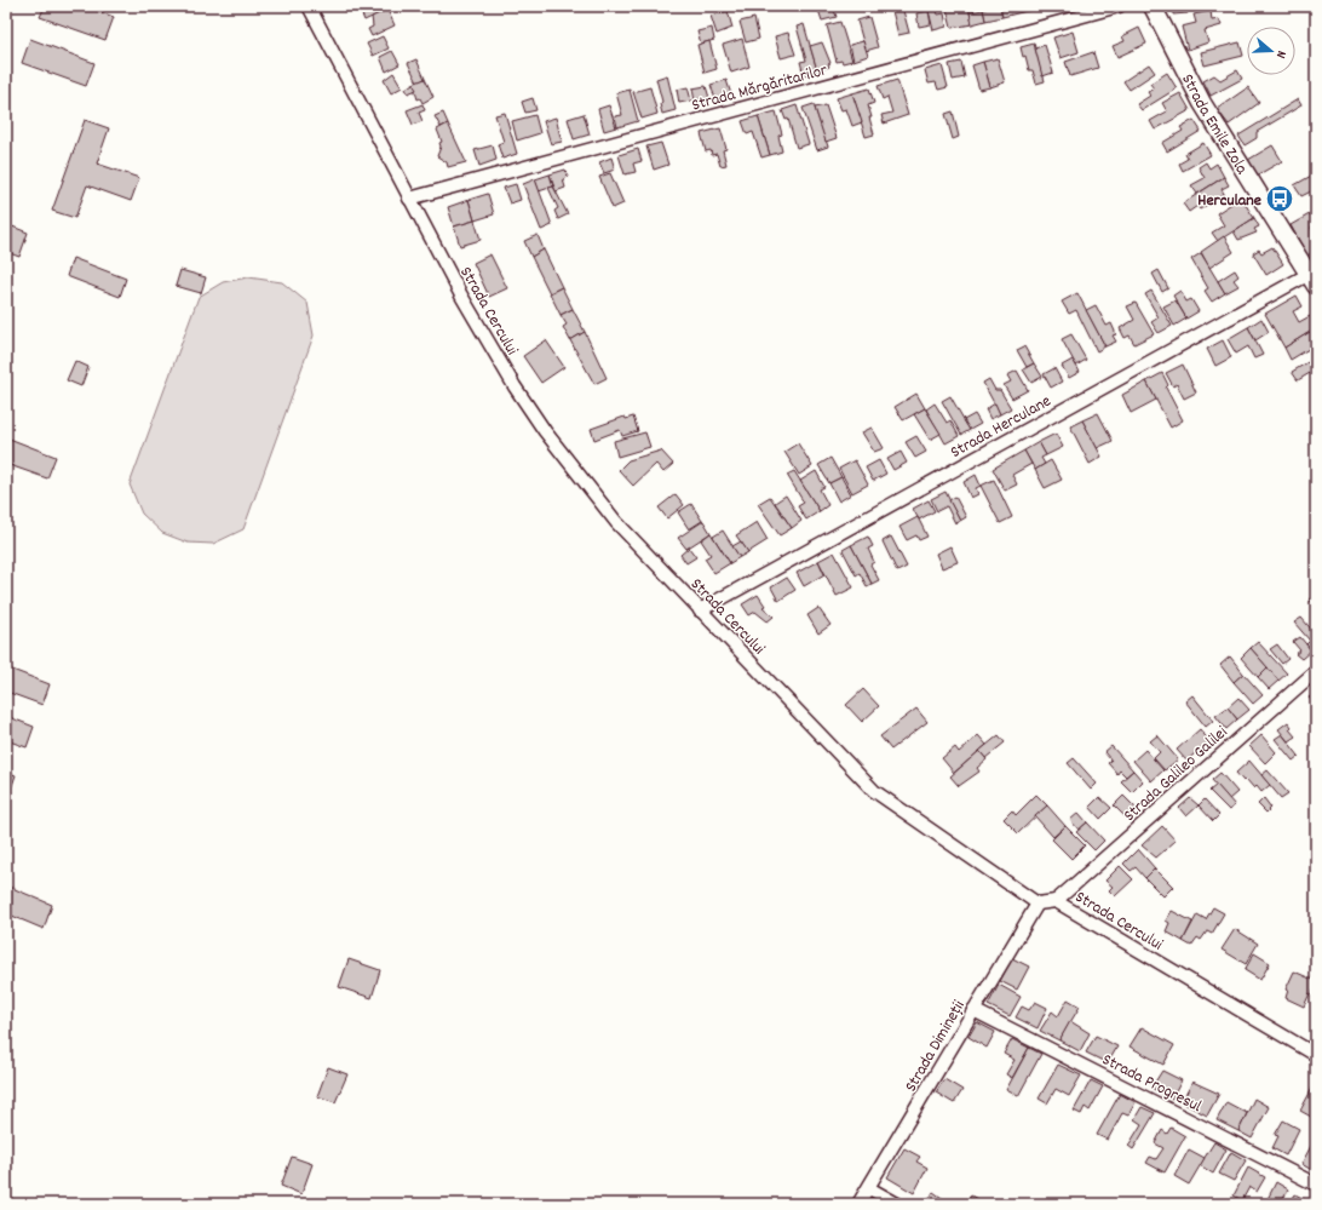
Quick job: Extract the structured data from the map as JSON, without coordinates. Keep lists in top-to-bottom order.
{
  "streets": {
    "main road": ["Strada Emile Zola"],
    "street": [
      "Strada Mărgăritarilor",
      "Strada Cercului",
      "Strada Herculane",
      "Strada Galileo Galilei",
      "Strada Dimineții",
      "Strada Progresul"
    ]
  },
  "crossings": [
    ["Strada Mărgăritarilor", "Strada Cercului"],
    ["Strada Emile Zola", "Strada Herculane"],
    ["Strada Cercului", "Strada Herculane"],
    ["Strada Cercului", "Strada Galileo Galilei"],
    ["Strada Cercului", "Strada Dimineții"],
    ["Strada Dimineții", "Strada Progresul"]
  ],
  "places": {
    "bus stop": ["Herculane"]
  },
  "north": "right"
}
